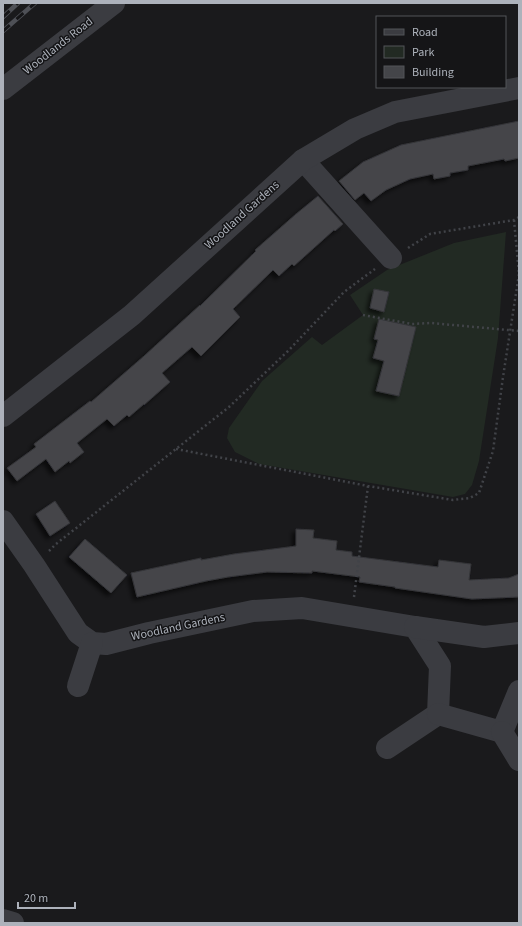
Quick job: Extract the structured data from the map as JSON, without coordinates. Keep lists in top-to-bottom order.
{
  "streets": {
    "street": ["Woodlands Road", "Woodland Gardens"]
  },
  "legend": ["Road", "Park", "Building"],
  "scale_bar": "20 m"
}
